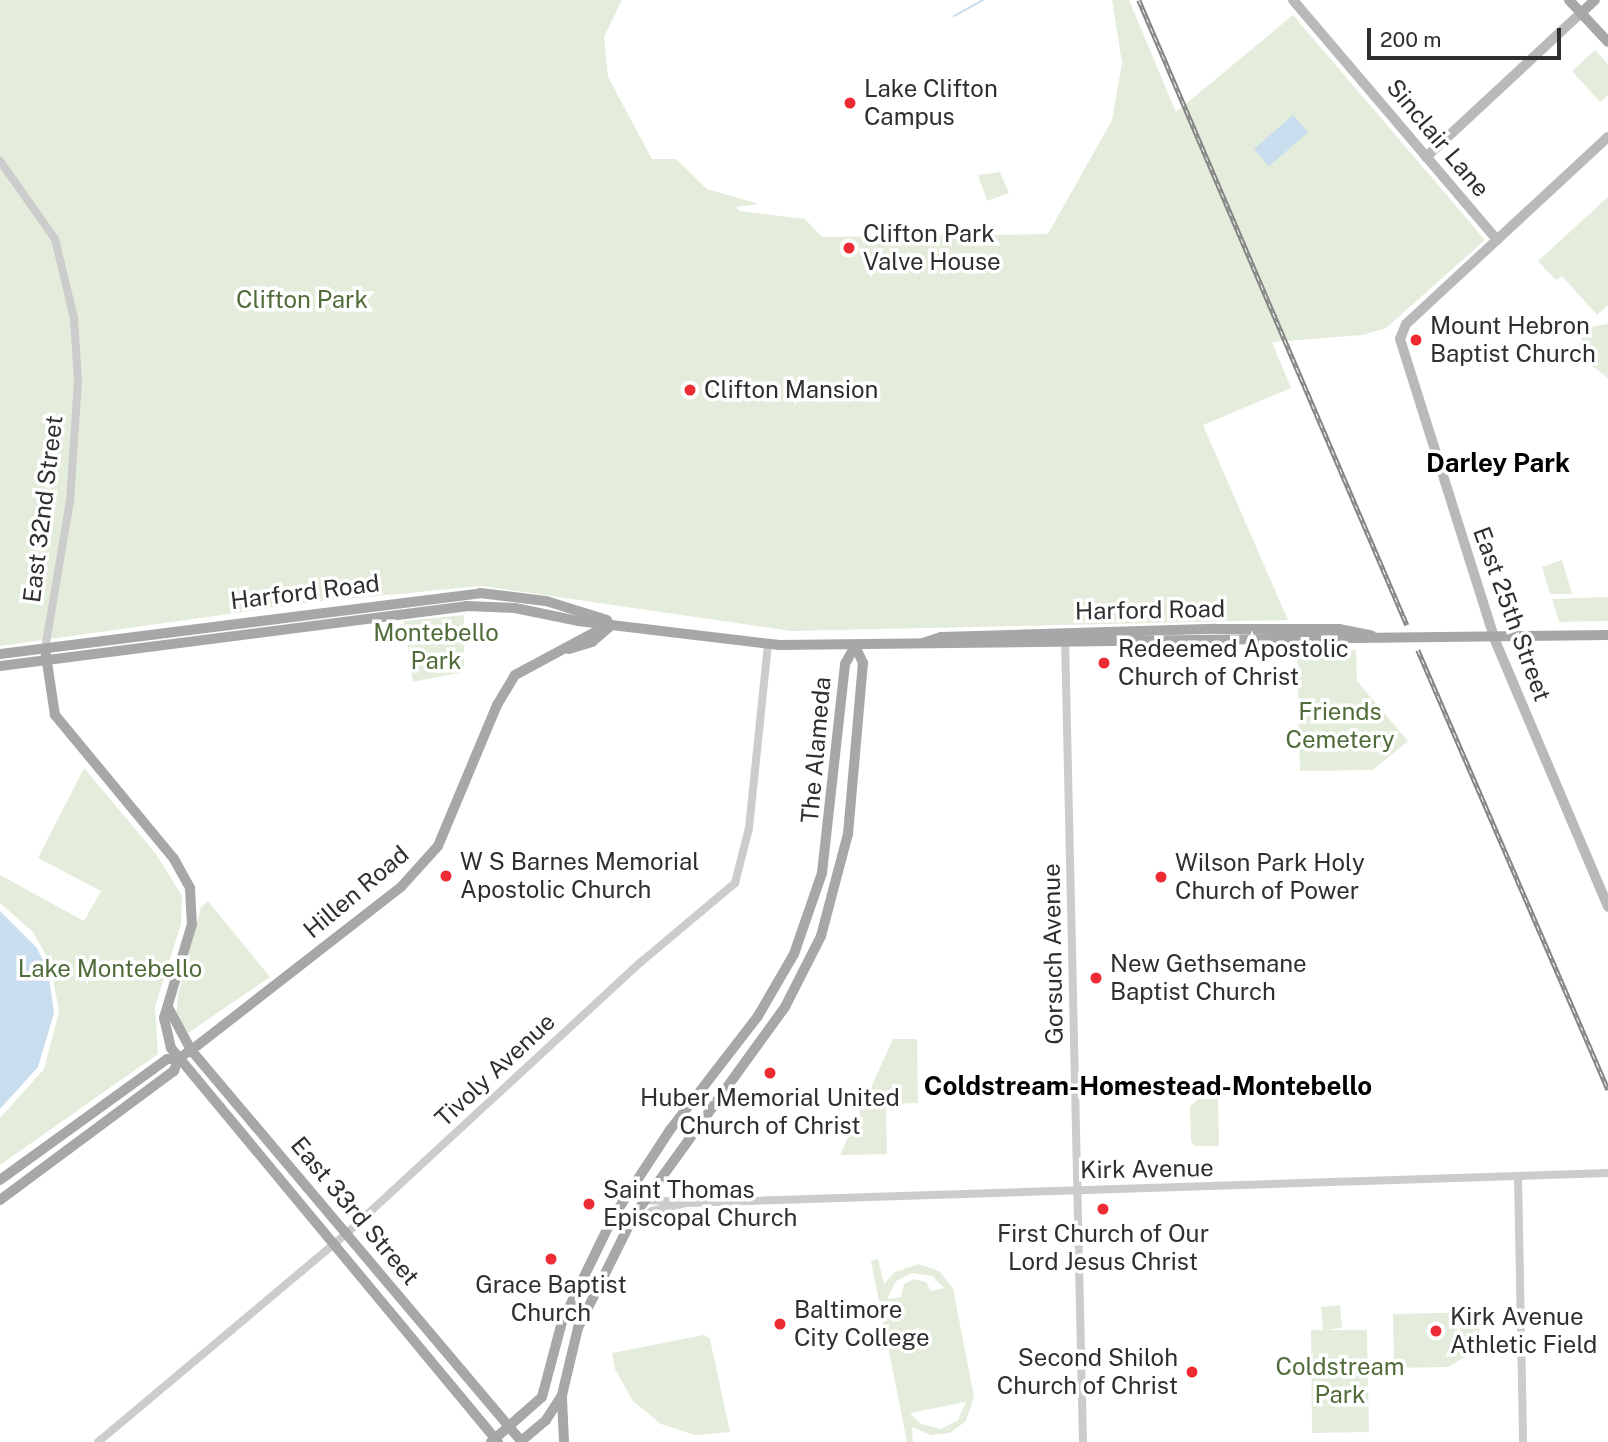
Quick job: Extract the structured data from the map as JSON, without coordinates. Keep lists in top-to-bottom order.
{
  "streets": {
    "main road": [
      "Sinclair Lane",
      "East 32nd Street",
      "Harford Road",
      "East 25th Street",
      "The Alameda",
      "Hillen Road",
      "East 33rd Street"
    ],
    "street": ["Gorsuch Avenue", "Tivoly Avenue", "Kirk Avenue"]
  },
  "crossings": [
    ["Sinclair Lane", "East 25th Street"],
    ["East 32nd Street", "Harford Road"],
    ["East 32nd Street", "East 33rd Street"],
    ["Harford Road", "East 25th Street"],
    ["Harford Road", "The Alameda"],
    ["Harford Road", "Hillen Road"],
    ["Harford Road", "Gorsuch Avenue"],
    ["Harford Road", "Tivoly Avenue"],
    ["The Alameda", "Kirk Avenue"],
    ["The Alameda", "East 33rd Street"],
    ["Hillen Road", "East 33rd Street"],
    ["Gorsuch Avenue", "Kirk Avenue"],
    ["Tivoly Avenue", "East 33rd Street"]
  ],
  "districts": ["Darley Park", "Coldstream-Homestead-Montebello"],
  "parks": [
    "Clifton Park",
    "Montebello Park",
    "Friends Cemetery",
    "Lake Montebello",
    "Coldstream Park"
  ],
  "places": [
    "Lake Clifton Campus",
    "Clifton Park Valve House",
    "Mount Hebron Baptist Church",
    "Clifton Mansion",
    "Redeemed Apostolic Church of Christ",
    "W S Barnes Memorial Apostolic Church",
    "Wilson Park Holy Church of Power",
    "New Gethsemane Baptist Church",
    "Huber Memorial United Church of Christ",
    "Saint Thomas Episcopal Church",
    "First Church of Our Lord Jesus Christ",
    "Grace Baptist Church",
    "Baltimore City College",
    "Kirk Avenue Athletic Field",
    "Second Shiloh Church of Christ"
  ],
  "scale_bar": "200 m"
}
